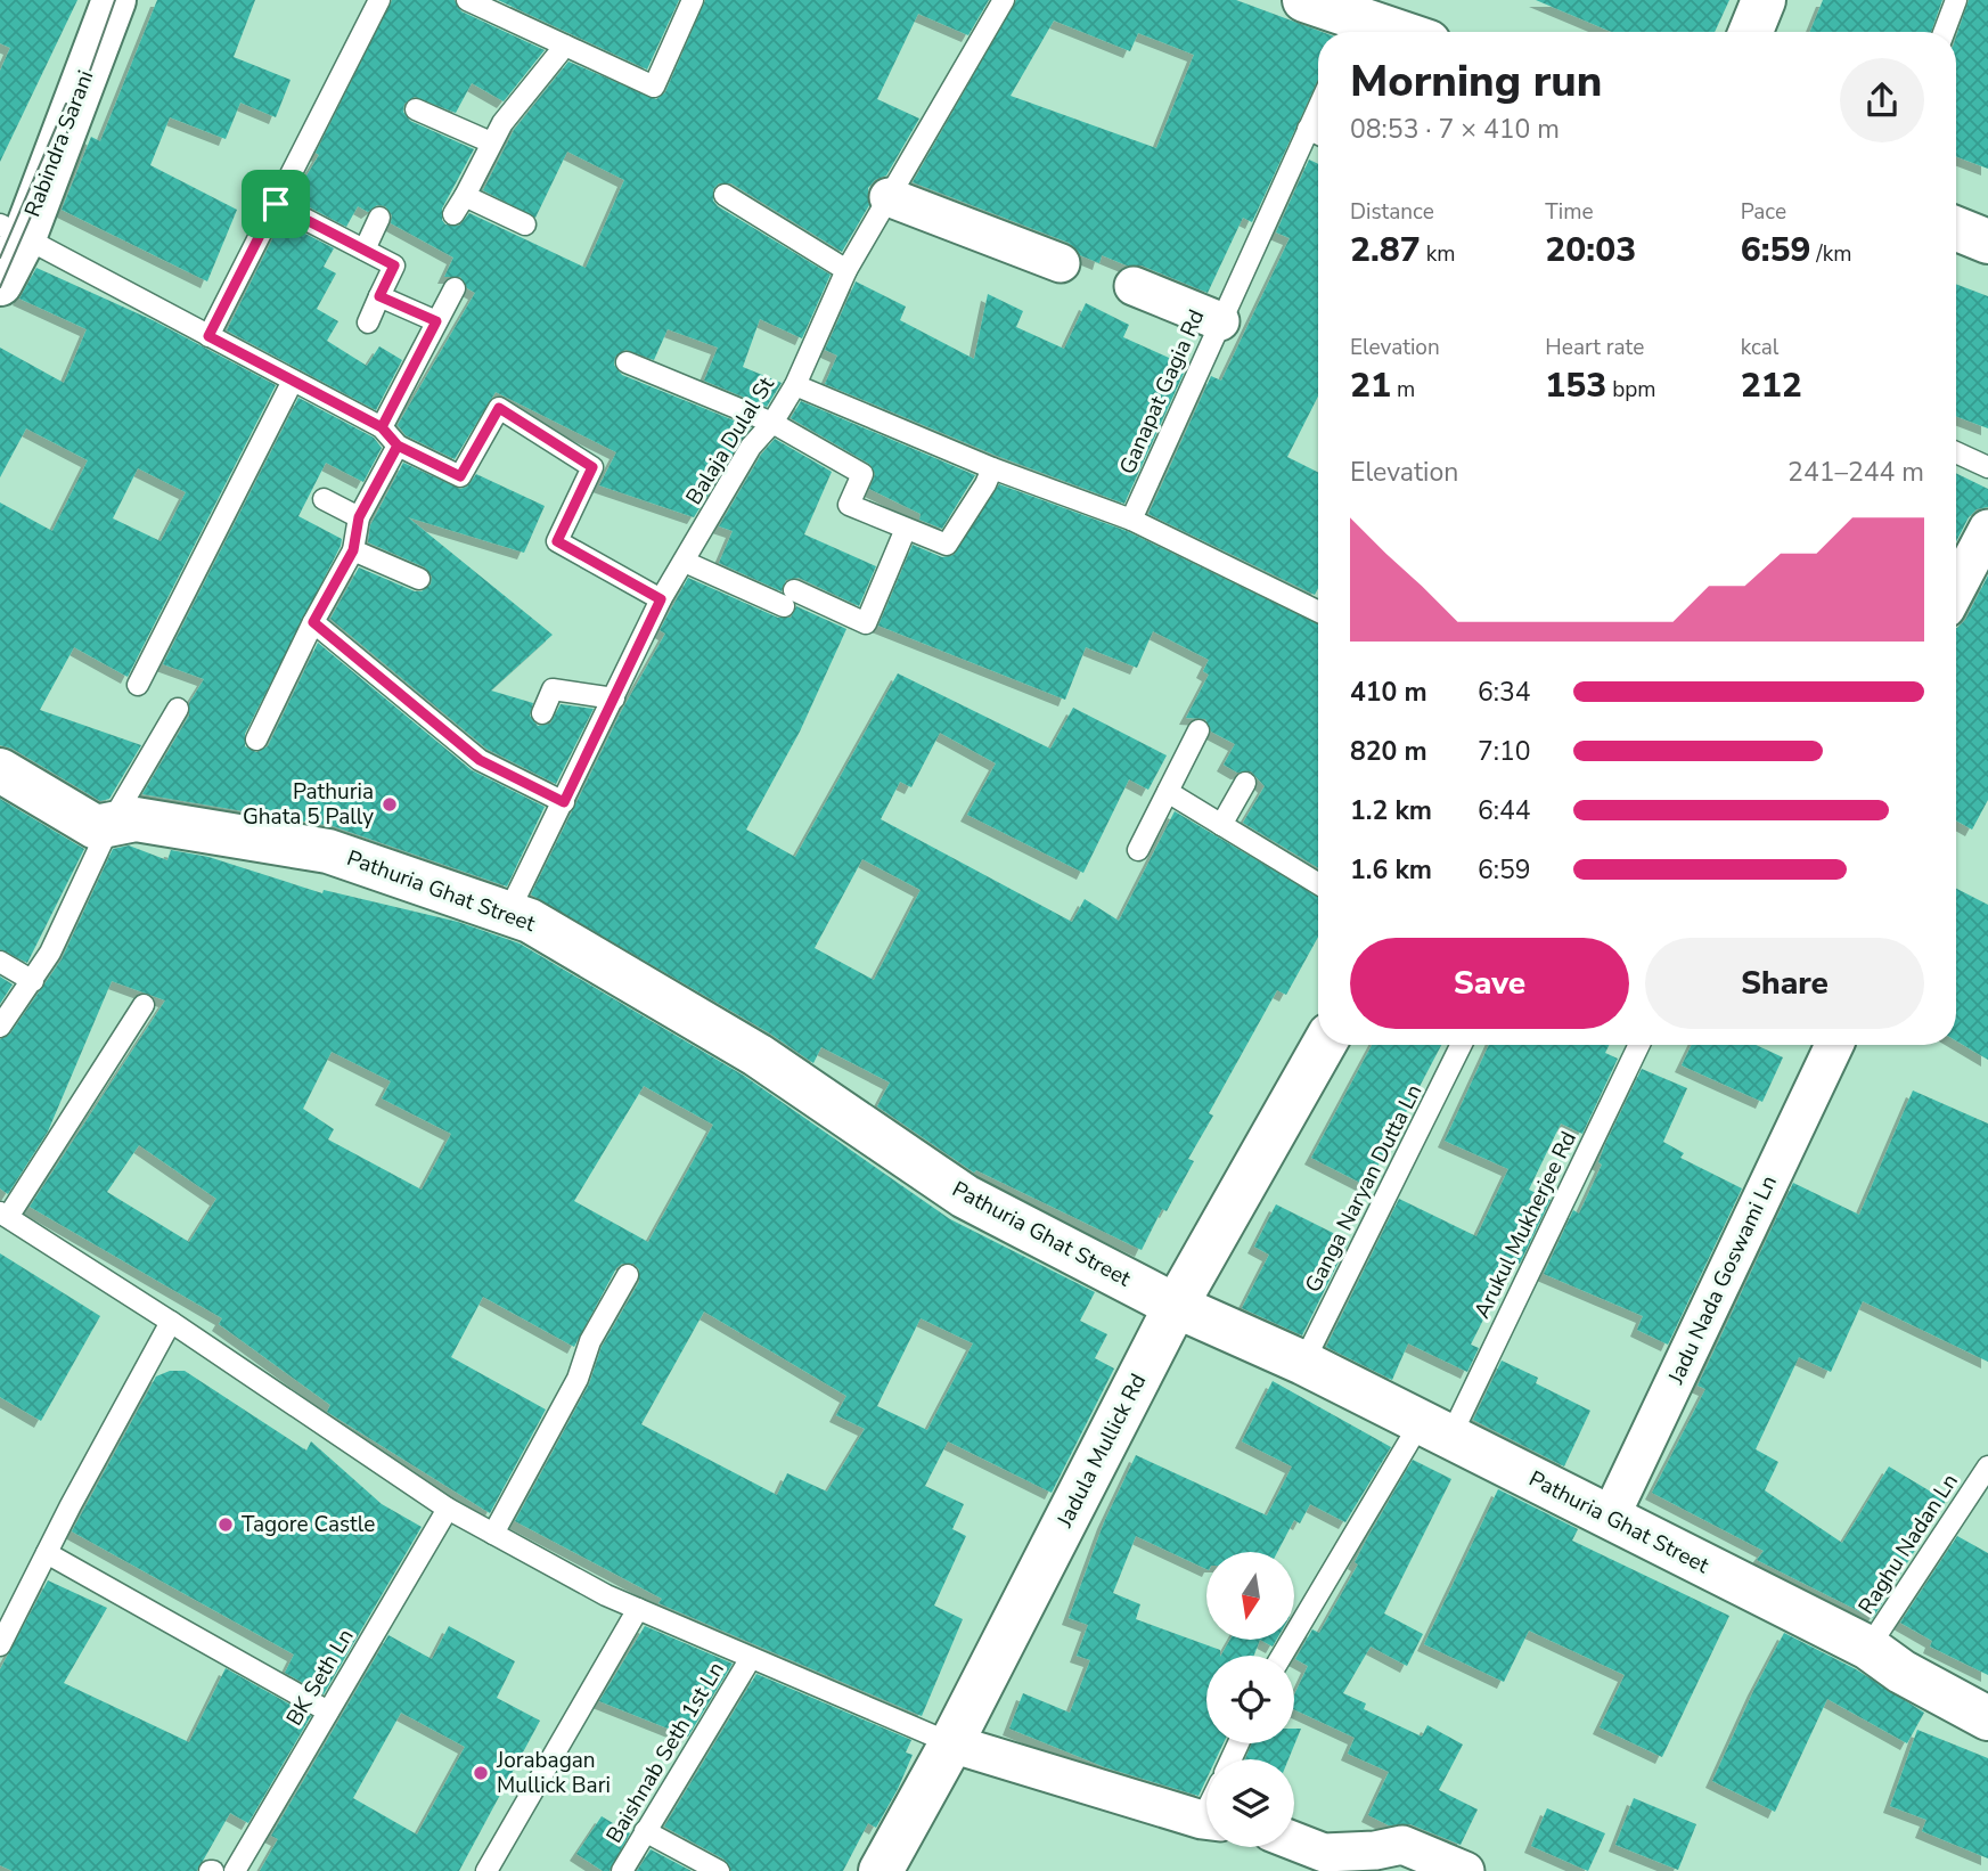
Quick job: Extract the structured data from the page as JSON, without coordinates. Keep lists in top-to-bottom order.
{
  "streets": {
    "street": [
      "Rabindra Sarani",
      "Pathuria Ghat Street",
      "Jadu Nada Goswami Ln",
      "Jadula Mullick Rd"
    ],
    "lane": [
      "Ganapat Gagia Rd",
      "Balaja Dulal St",
      "Ganga Naryan Dutta Ln",
      "Arukul Mukherjee Rd",
      "Raghu Nadan Ln",
      "BK Seth Ln",
      "Baishnab Seth 1st Ln"
    ]
  },
  "crossings": [
    ["Balaja Dulal St", "Pathuria Ghat Street"],
    ["Pathuria Ghat Street", "Ganga Naryan Dutta Ln"],
    ["Pathuria Ghat Street", "Arukul Mukherjee Rd"],
    ["Pathuria Ghat Street", "Jadu Nada Goswami Ln"],
    ["Pathuria Ghat Street", "Jadula Mullick Rd"],
    ["Pathuria Ghat Street", "Raghu Nadan Ln"]
  ],
  "places": ["Pathuria Ghata 5 Pally", "Tagore Castle", "Jorabagan Mullick Bari"],
  "north": "bottom",
  "page": {
    "heading": ["Morning run", "08:53 · 7 × 410 m"],
    "stats": [
      ["Distance", "2.87 km"],
      ["Time", "20:03"],
      ["Pace", "6:59 /km"],
      ["Elevation", "21 m"],
      ["Heart rate", "153 bpm"],
      ["kcal", "212"]
    ],
    "chart": ["Elevation", "241–244 m"],
    "list": [
      {
        "name": "410 m",
        "note": "6:34"
      },
      {
        "name": "820 m",
        "note": "7:10"
      },
      {
        "name": "1.2 km",
        "note": "6:44"
      },
      {
        "name": "1.6 km",
        "note": "6:59"
      }
    ],
    "buttons": ["Save", "Share"]
  }
}
